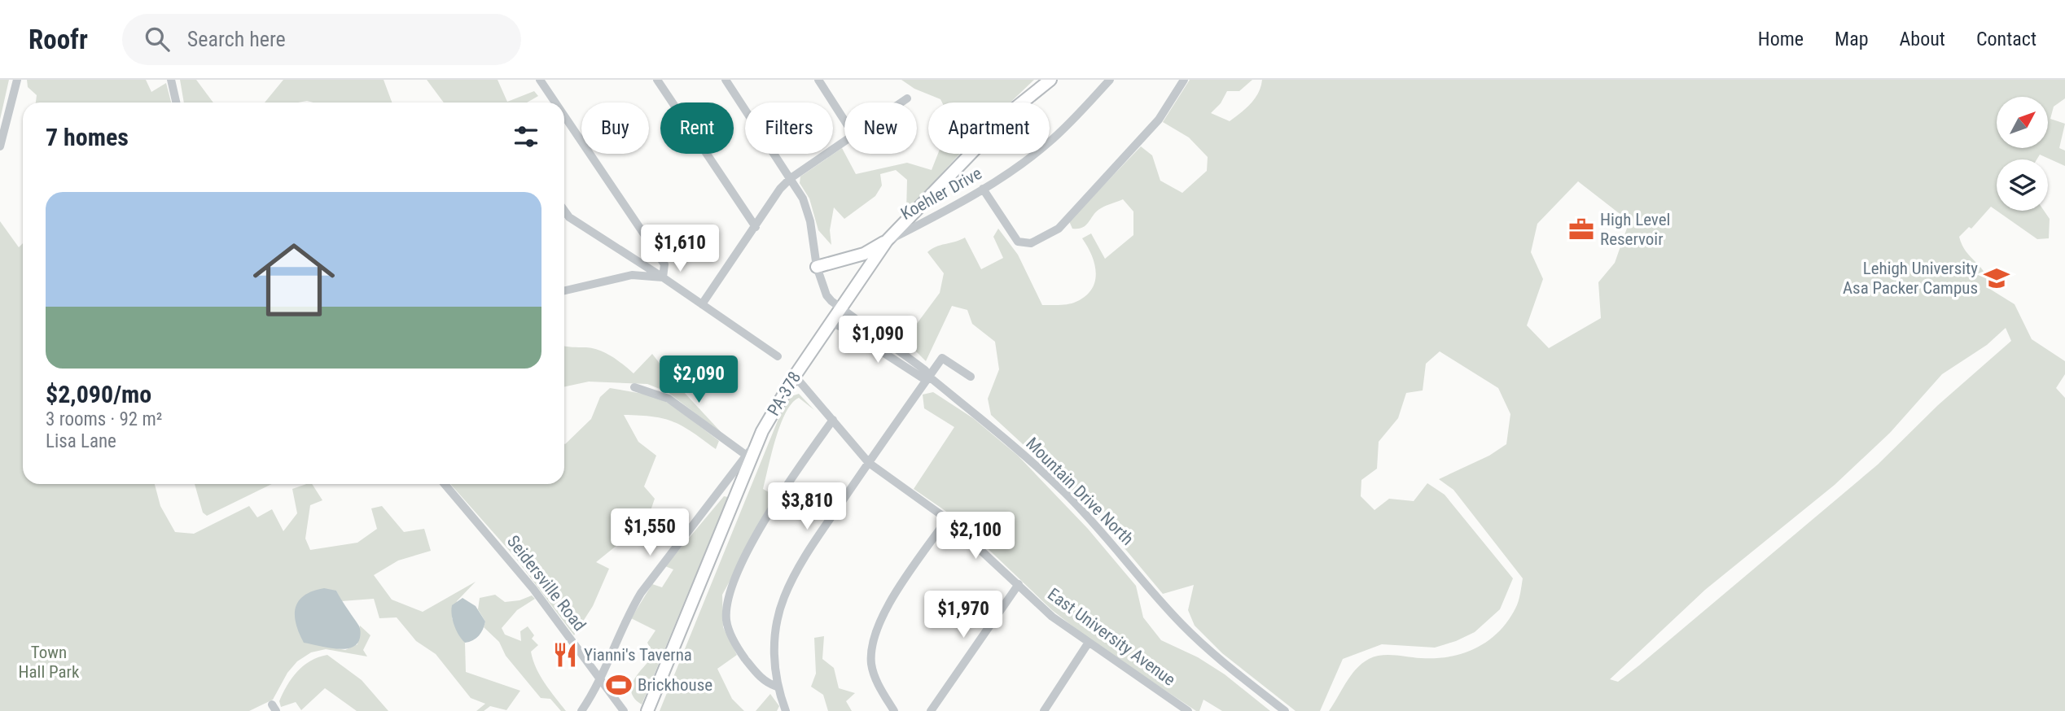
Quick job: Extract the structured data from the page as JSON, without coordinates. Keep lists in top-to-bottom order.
{
  "streets": {
    "main road": ["PA-378"],
    "street": [
      "Koehler Drive",
      "Mountain Drive North",
      "Seidersville Road",
      "East University Avenue"
    ]
  },
  "crossings": [
    ["Koehler Drive", "PA-378"],
    ["PA-378", "Mountain Drive North"],
    ["PA-378", "East University Avenue"]
  ],
  "parks": ["Town Hall Park"],
  "places": {
    "office": ["High Level Reservoir"],
    "school or university": ["Lehigh University Asa Packer Campus"],
    "restaurant": ["Yianni's Taverna"],
    "sports": ["Brickhouse"]
  },
  "north": "top right",
  "page": {
    "header": "Roofr",
    "search": "Search here",
    "nav": [
      "Home",
      "Map",
      "About",
      "Contact"
    ],
    "chip": [
      "Buy",
      "Rent",
      "Filters",
      "New",
      "Apartment"
    ],
    "heading": "7 homes",
    "list": [
      {
        "name": "$2,090/mo",
        "note": "3 rooms · 92 m² · Lisa Lane"
      }
    ],
    "price": [
      "$1,610",
      "$1,090",
      "$2,090",
      "$3,810",
      "$1,550",
      "$2,100",
      "$1,970"
    ]
  }
}
